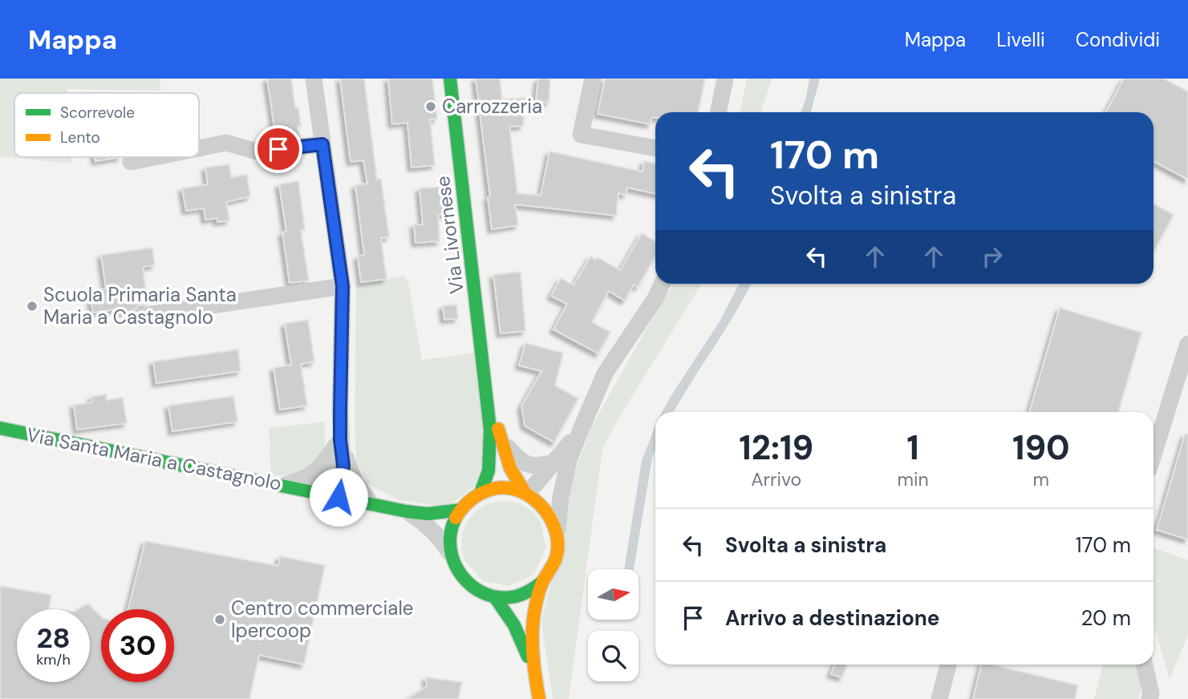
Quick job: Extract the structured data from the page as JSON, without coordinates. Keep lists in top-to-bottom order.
{
  "streets": {
    "main road": ["Via Livornese", "Via Santa Maria a Castagnolo"]
  },
  "crossings": [
    ["Via Livornese", "Via Santa Maria a Castagnolo"]
  ],
  "places": ["Carrozzeria", "Scuola Primaria Santa Maria a Castagnolo", "Centro commerciale Ipercoop"],
  "legend": ["Scorrevole", "Lento"],
  "north": "right",
  "page": {
    "header": "Mappa",
    "nav": ["Mappa", "Livelli", "Condividi"],
    "turn": ["170 m", "Svolta a sinistra"],
    "eta": [
      "12:19",
      "Arrivo",
      "1",
      "min",
      "190",
      "m"
    ],
    "list": [
      {
        "name": "Svolta a sinistra",
        "value": "170 m"
      },
      {
        "name": "Arrivo a destinazione",
        "value": "20 m"
      }
    ],
    "speed": "28 km/h",
    "limit": "30"
  }
}
